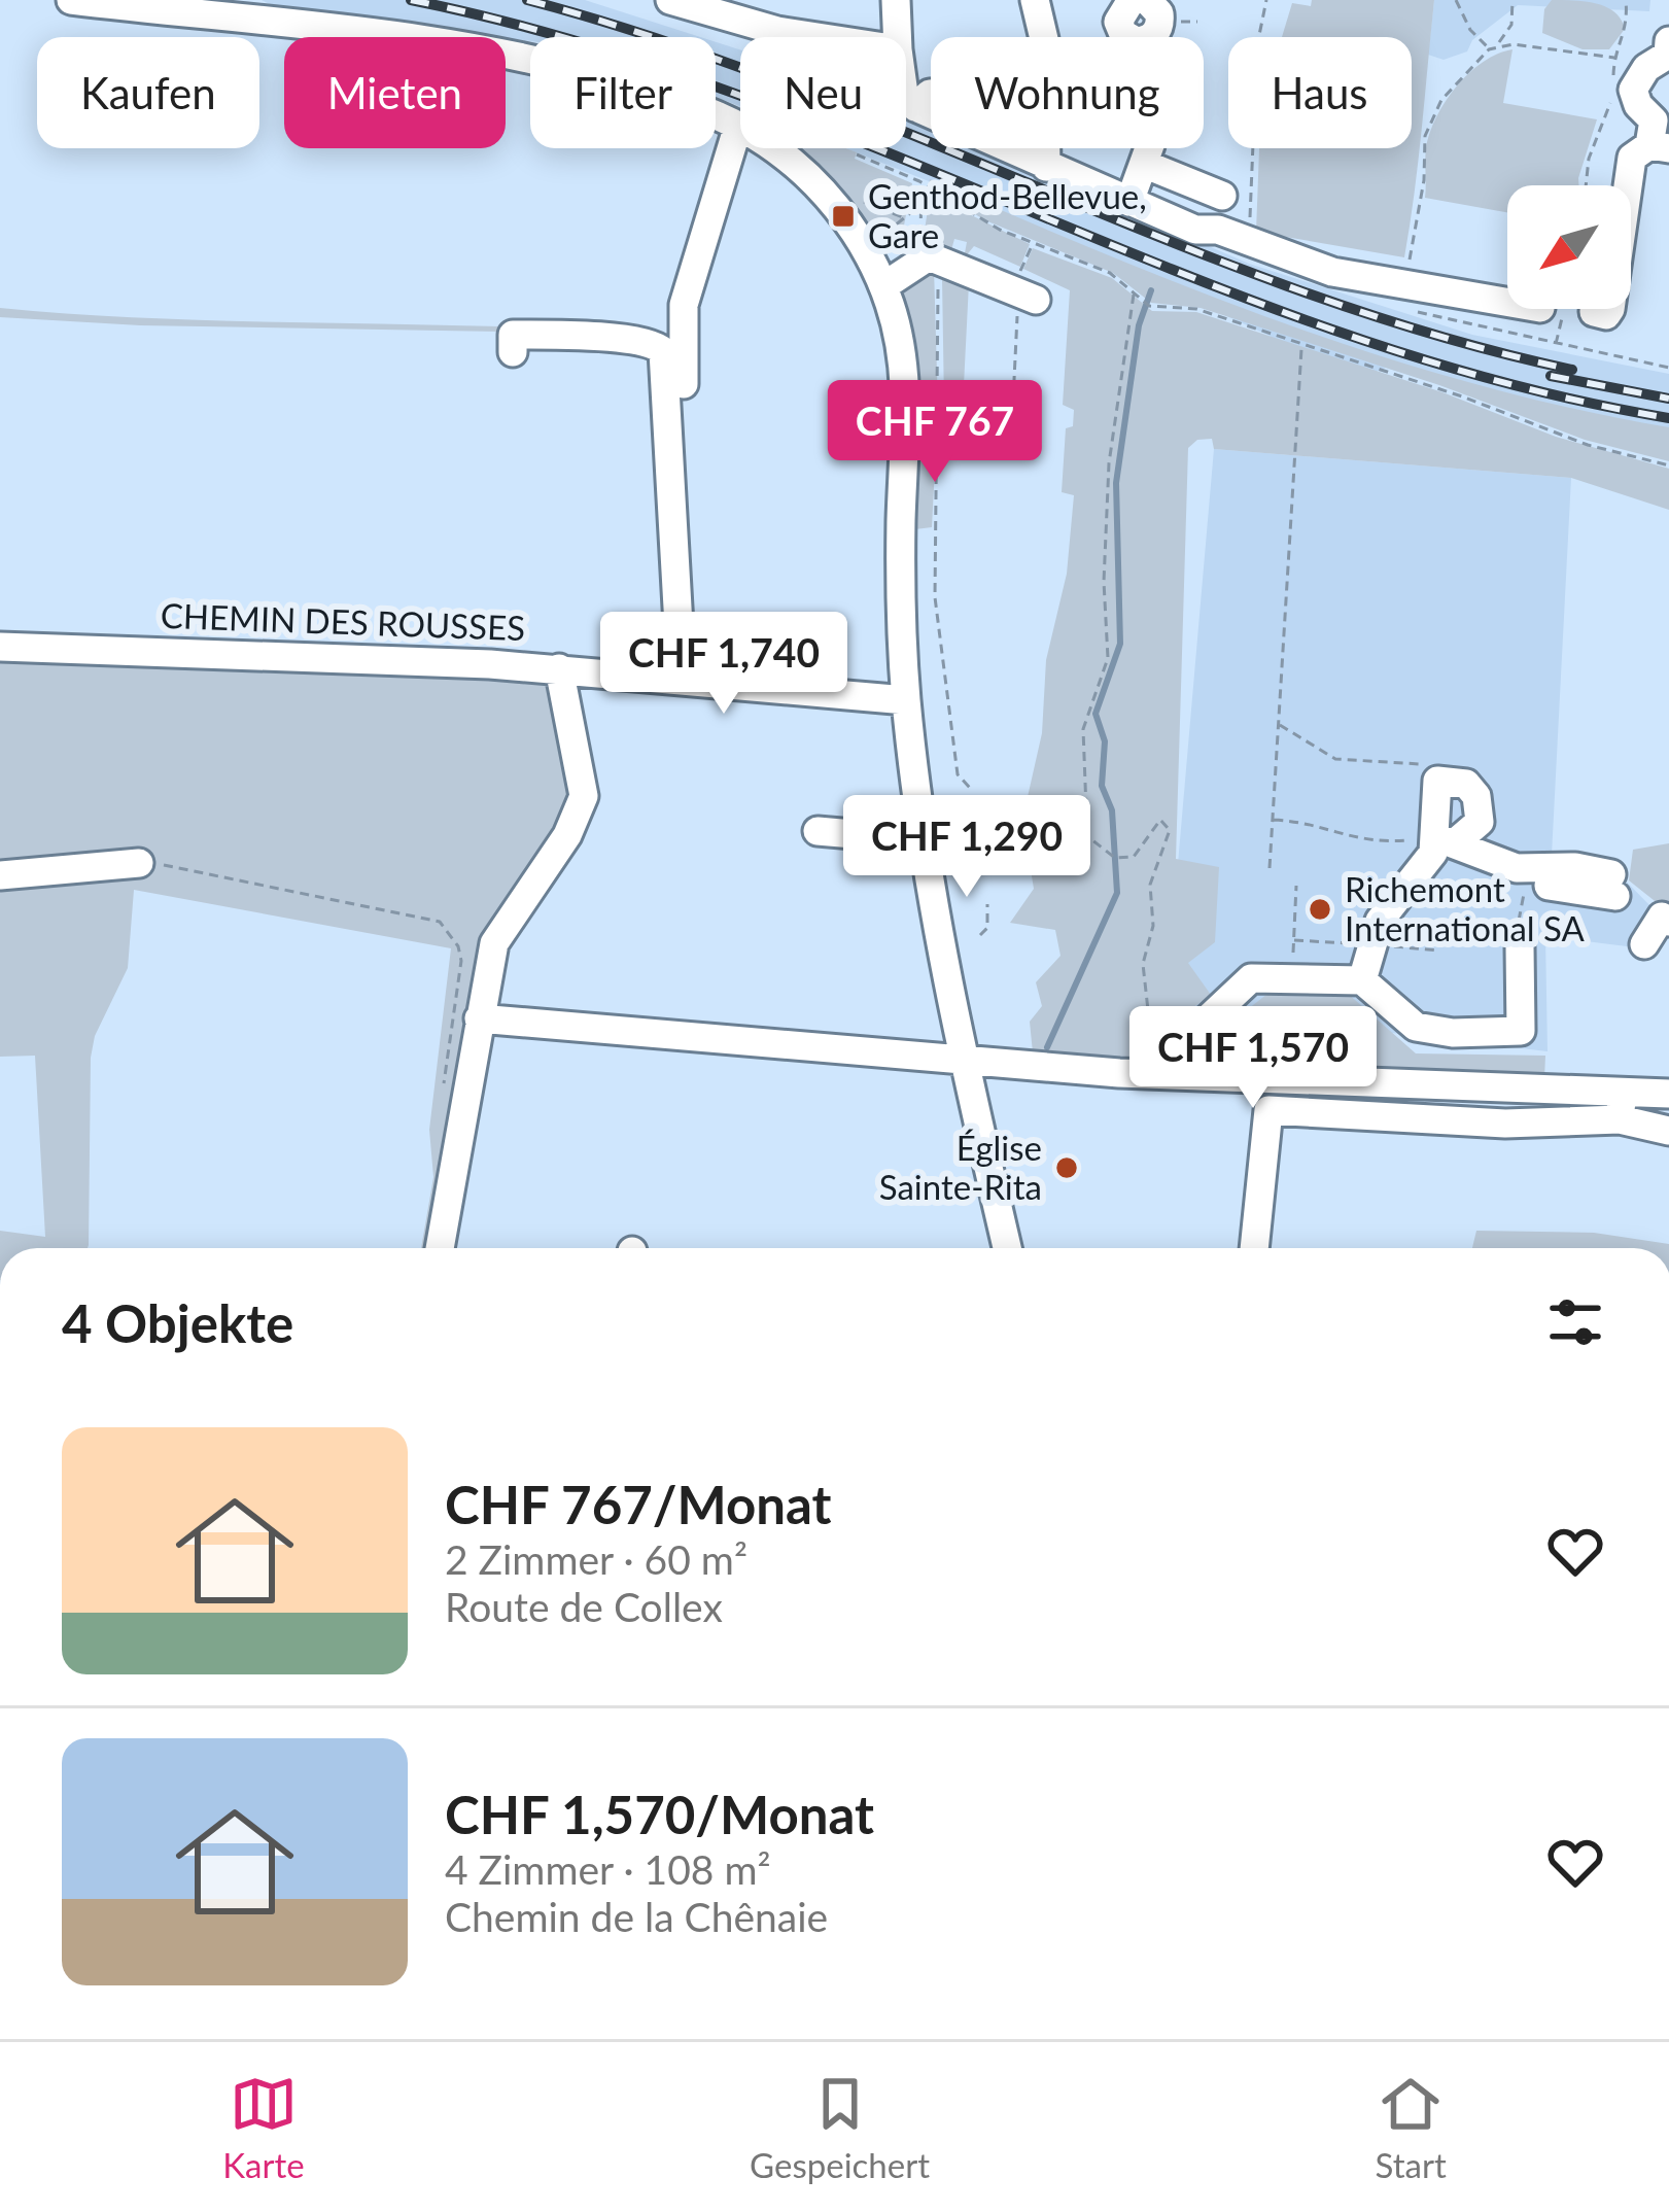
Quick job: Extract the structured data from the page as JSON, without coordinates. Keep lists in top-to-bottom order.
{
  "streets": {
    "street": ["CHEMIN DES ROUSSES"]
  },
  "places": {
    "transit": ["Genthod-Bellevue, Gare"],
    "other": ["Richemont International SA", "Église Sainte-Rita"]
  },
  "north": "bottom left",
  "page": {
    "chip": [
      "Kaufen",
      "Mieten",
      "Filter",
      "Neu",
      "Wohnung",
      "Haus"
    ],
    "price": [
      "CHF 767",
      "CHF 1,740",
      "CHF 1,290",
      "CHF 1,570"
    ],
    "heading": "4 Objekte",
    "list": [
      {
        "name": "CHF 767/Monat",
        "note": "2 Zimmer · 60 m² · Route de Collex"
      },
      {
        "name": "CHF 1,570/Monat",
        "note": "4 Zimmer · 108 m² · Chemin de la Chênaie"
      }
    ],
    "tabs": ["Karte", "Gespeichert", "Start"]
  }
}
